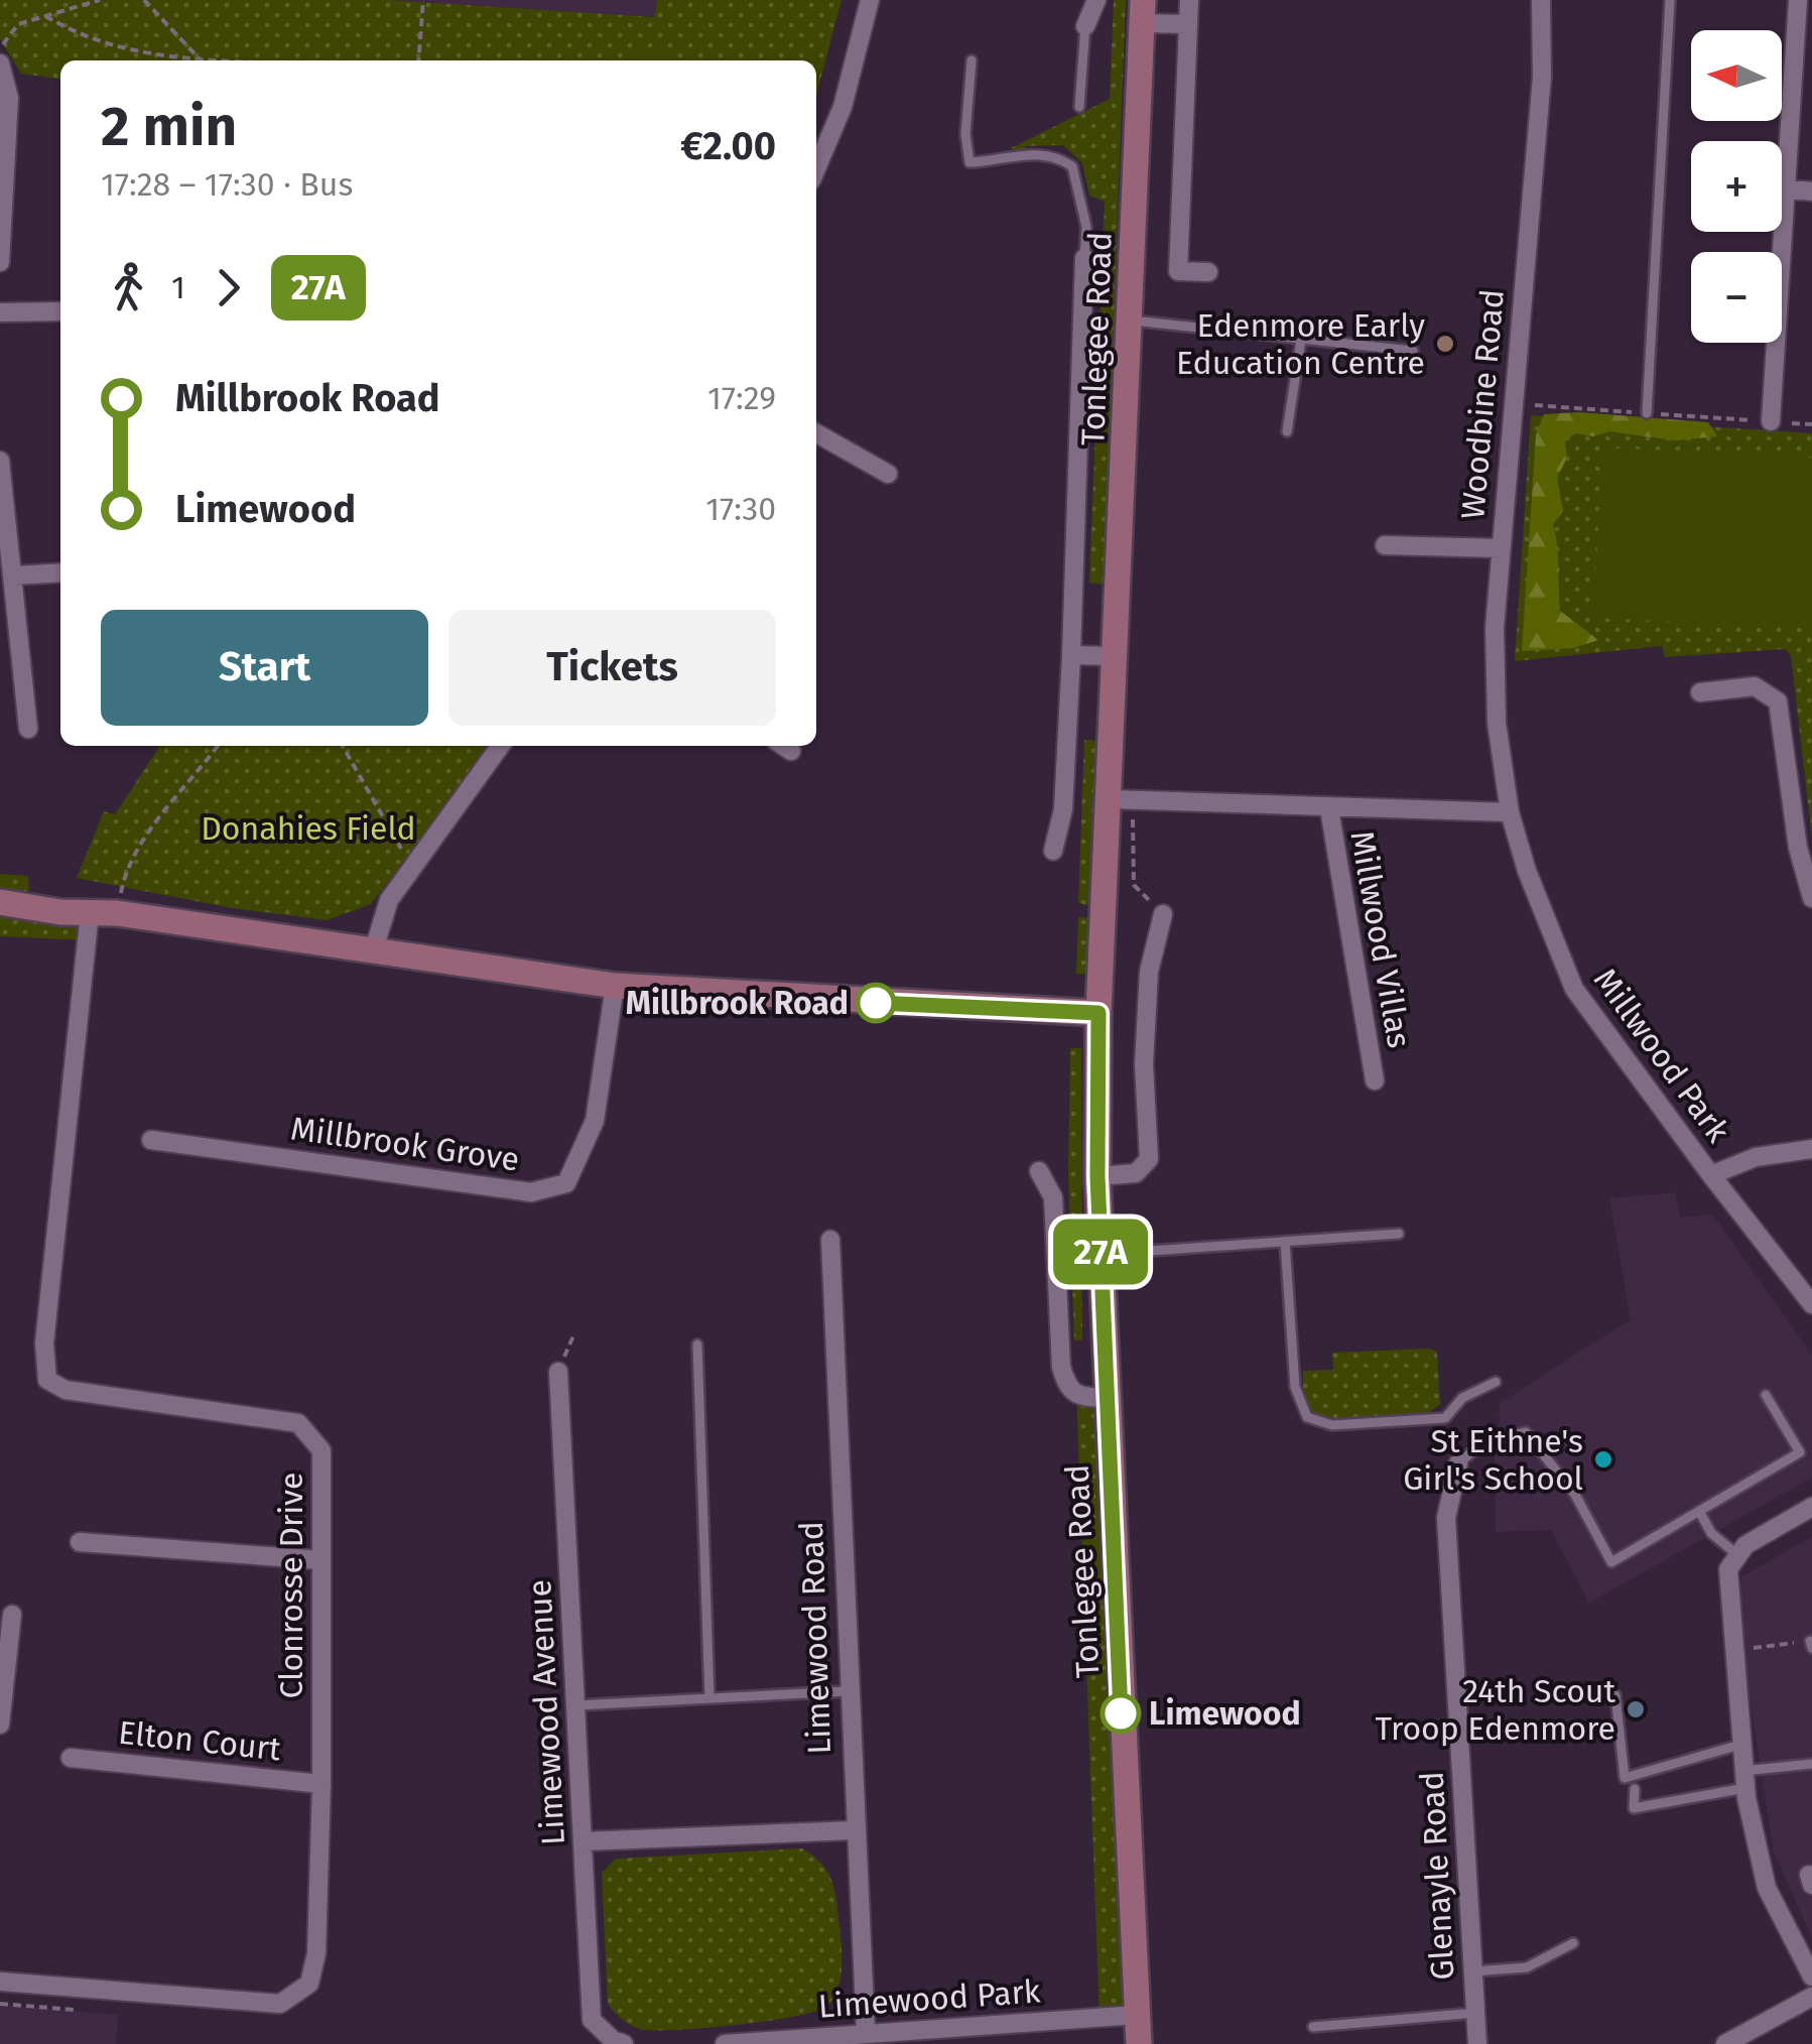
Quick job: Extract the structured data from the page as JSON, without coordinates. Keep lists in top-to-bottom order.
{
  "streets": {
    "main road": ["Tonlegee Road"],
    "street": [
      "Woodbine Road",
      "Millwood Villas",
      "Millwood Park",
      "Millbrook Grove",
      "Clonrosse Drive",
      "Limewood Road",
      "Limewood Avenue",
      "Elton Court",
      "Glenayle Road",
      "Limewood Park"
    ]
  },
  "crossings": [
    ["Tonlegee Road", "Millwood Villas"],
    ["Tonlegee Road", "Limewood Park"],
    ["Woodbine Road", "Millwood Villas"],
    ["Woodbine Road", "Millwood Park"],
    ["Millwood Villas", "Millwood Park"],
    ["Clonrosse Drive", "Elton Court"],
    ["Limewood Road", "Limewood Park"]
  ],
  "parks": ["Donahies Field"],
  "places": [
    "Edenmore Early Education Centre",
    "Millbrook Road",
    "St Eithne's Girl's School",
    "24th Scout Troop Edenmore",
    "Limewood"
  ],
  "lines": ["bus line 27A"],
  "north": "left",
  "page": {
    "on_map": "27A",
    "map_buttons": ["+", "−"],
    "heading": ["2 min", "17:28 – 17:30 · Bus", "€2.00"],
    "legs": ["1", "27A"],
    "list": [
      {
        "name": "Millbrook Road",
        "value": "17:29"
      },
      {
        "name": "Limewood",
        "value": "17:30"
      }
    ],
    "buttons": ["Start", "Tickets"]
  }
}
